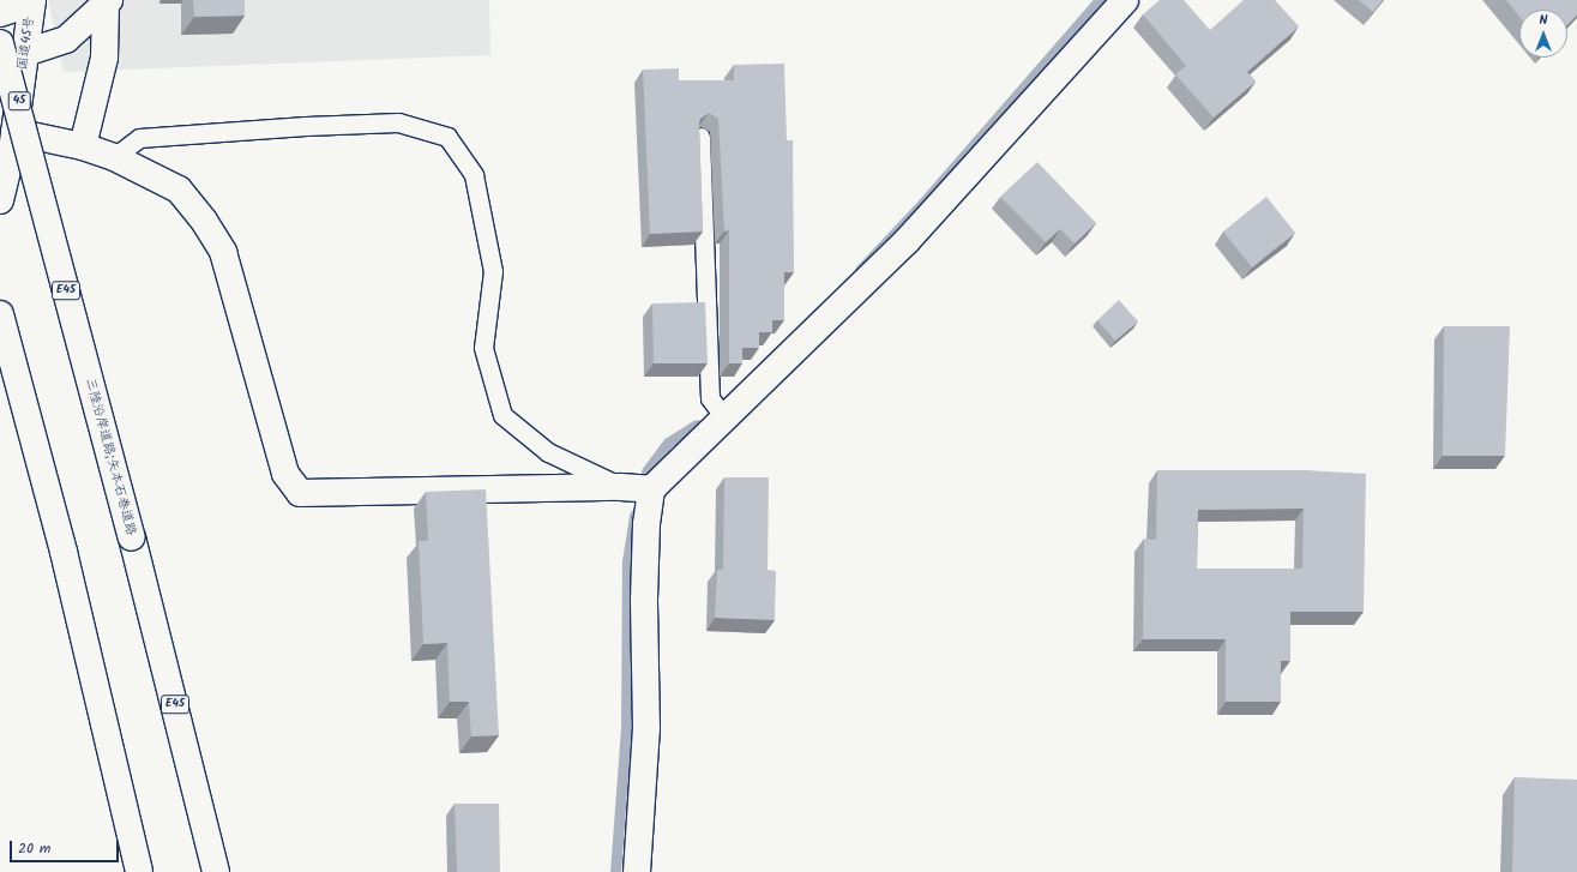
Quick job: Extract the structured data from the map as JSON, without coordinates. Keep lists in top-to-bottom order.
{
  "streets": {
    "main road": [
      "国道45号",
      "45",
      "E45",
      "三陸沿岸道路;矢本石巻道路"
    ]
  },
  "scale_bar": "20 m",
  "north": "top"
}
